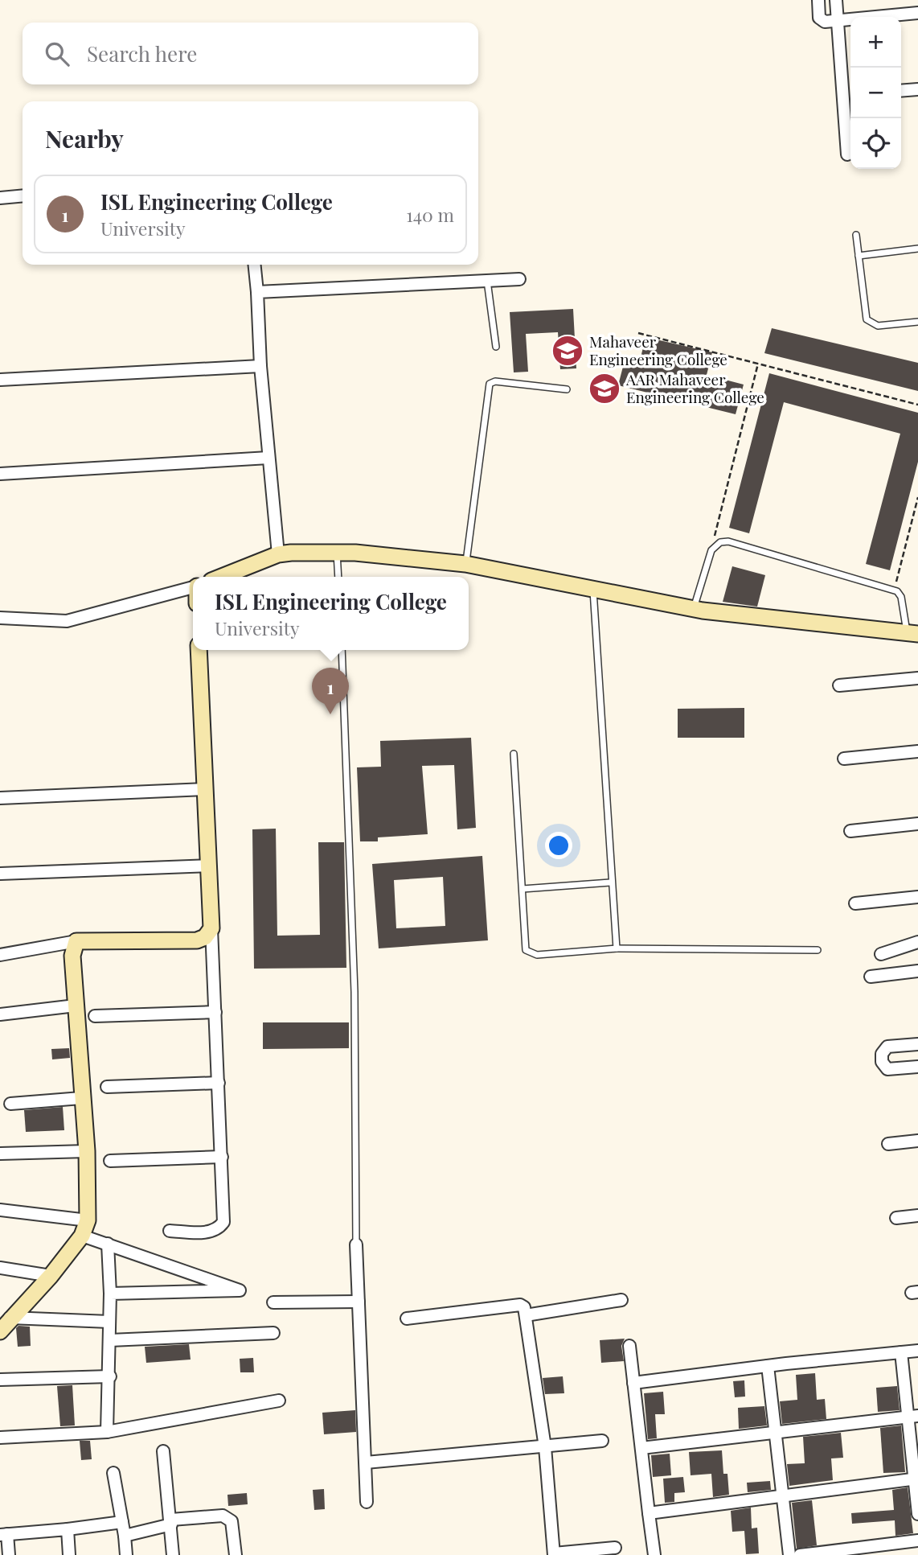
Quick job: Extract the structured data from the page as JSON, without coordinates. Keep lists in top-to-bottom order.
{
  "places": {
    "school or university": ["Mahaveer Engineering College", "AAR Mahaveer Engineering College"]
  },
  "page": {
    "map_buttons": ["+", "−"],
    "search": "Search here",
    "heading": "Nearby",
    "list": [
      {
        "mark": "1",
        "name": "ISL Engineering College",
        "note": "University",
        "value": "140 m"
      }
    ],
    "popup": ["ISL Engineering College", "University"],
    "pins": "1"
  }
}
